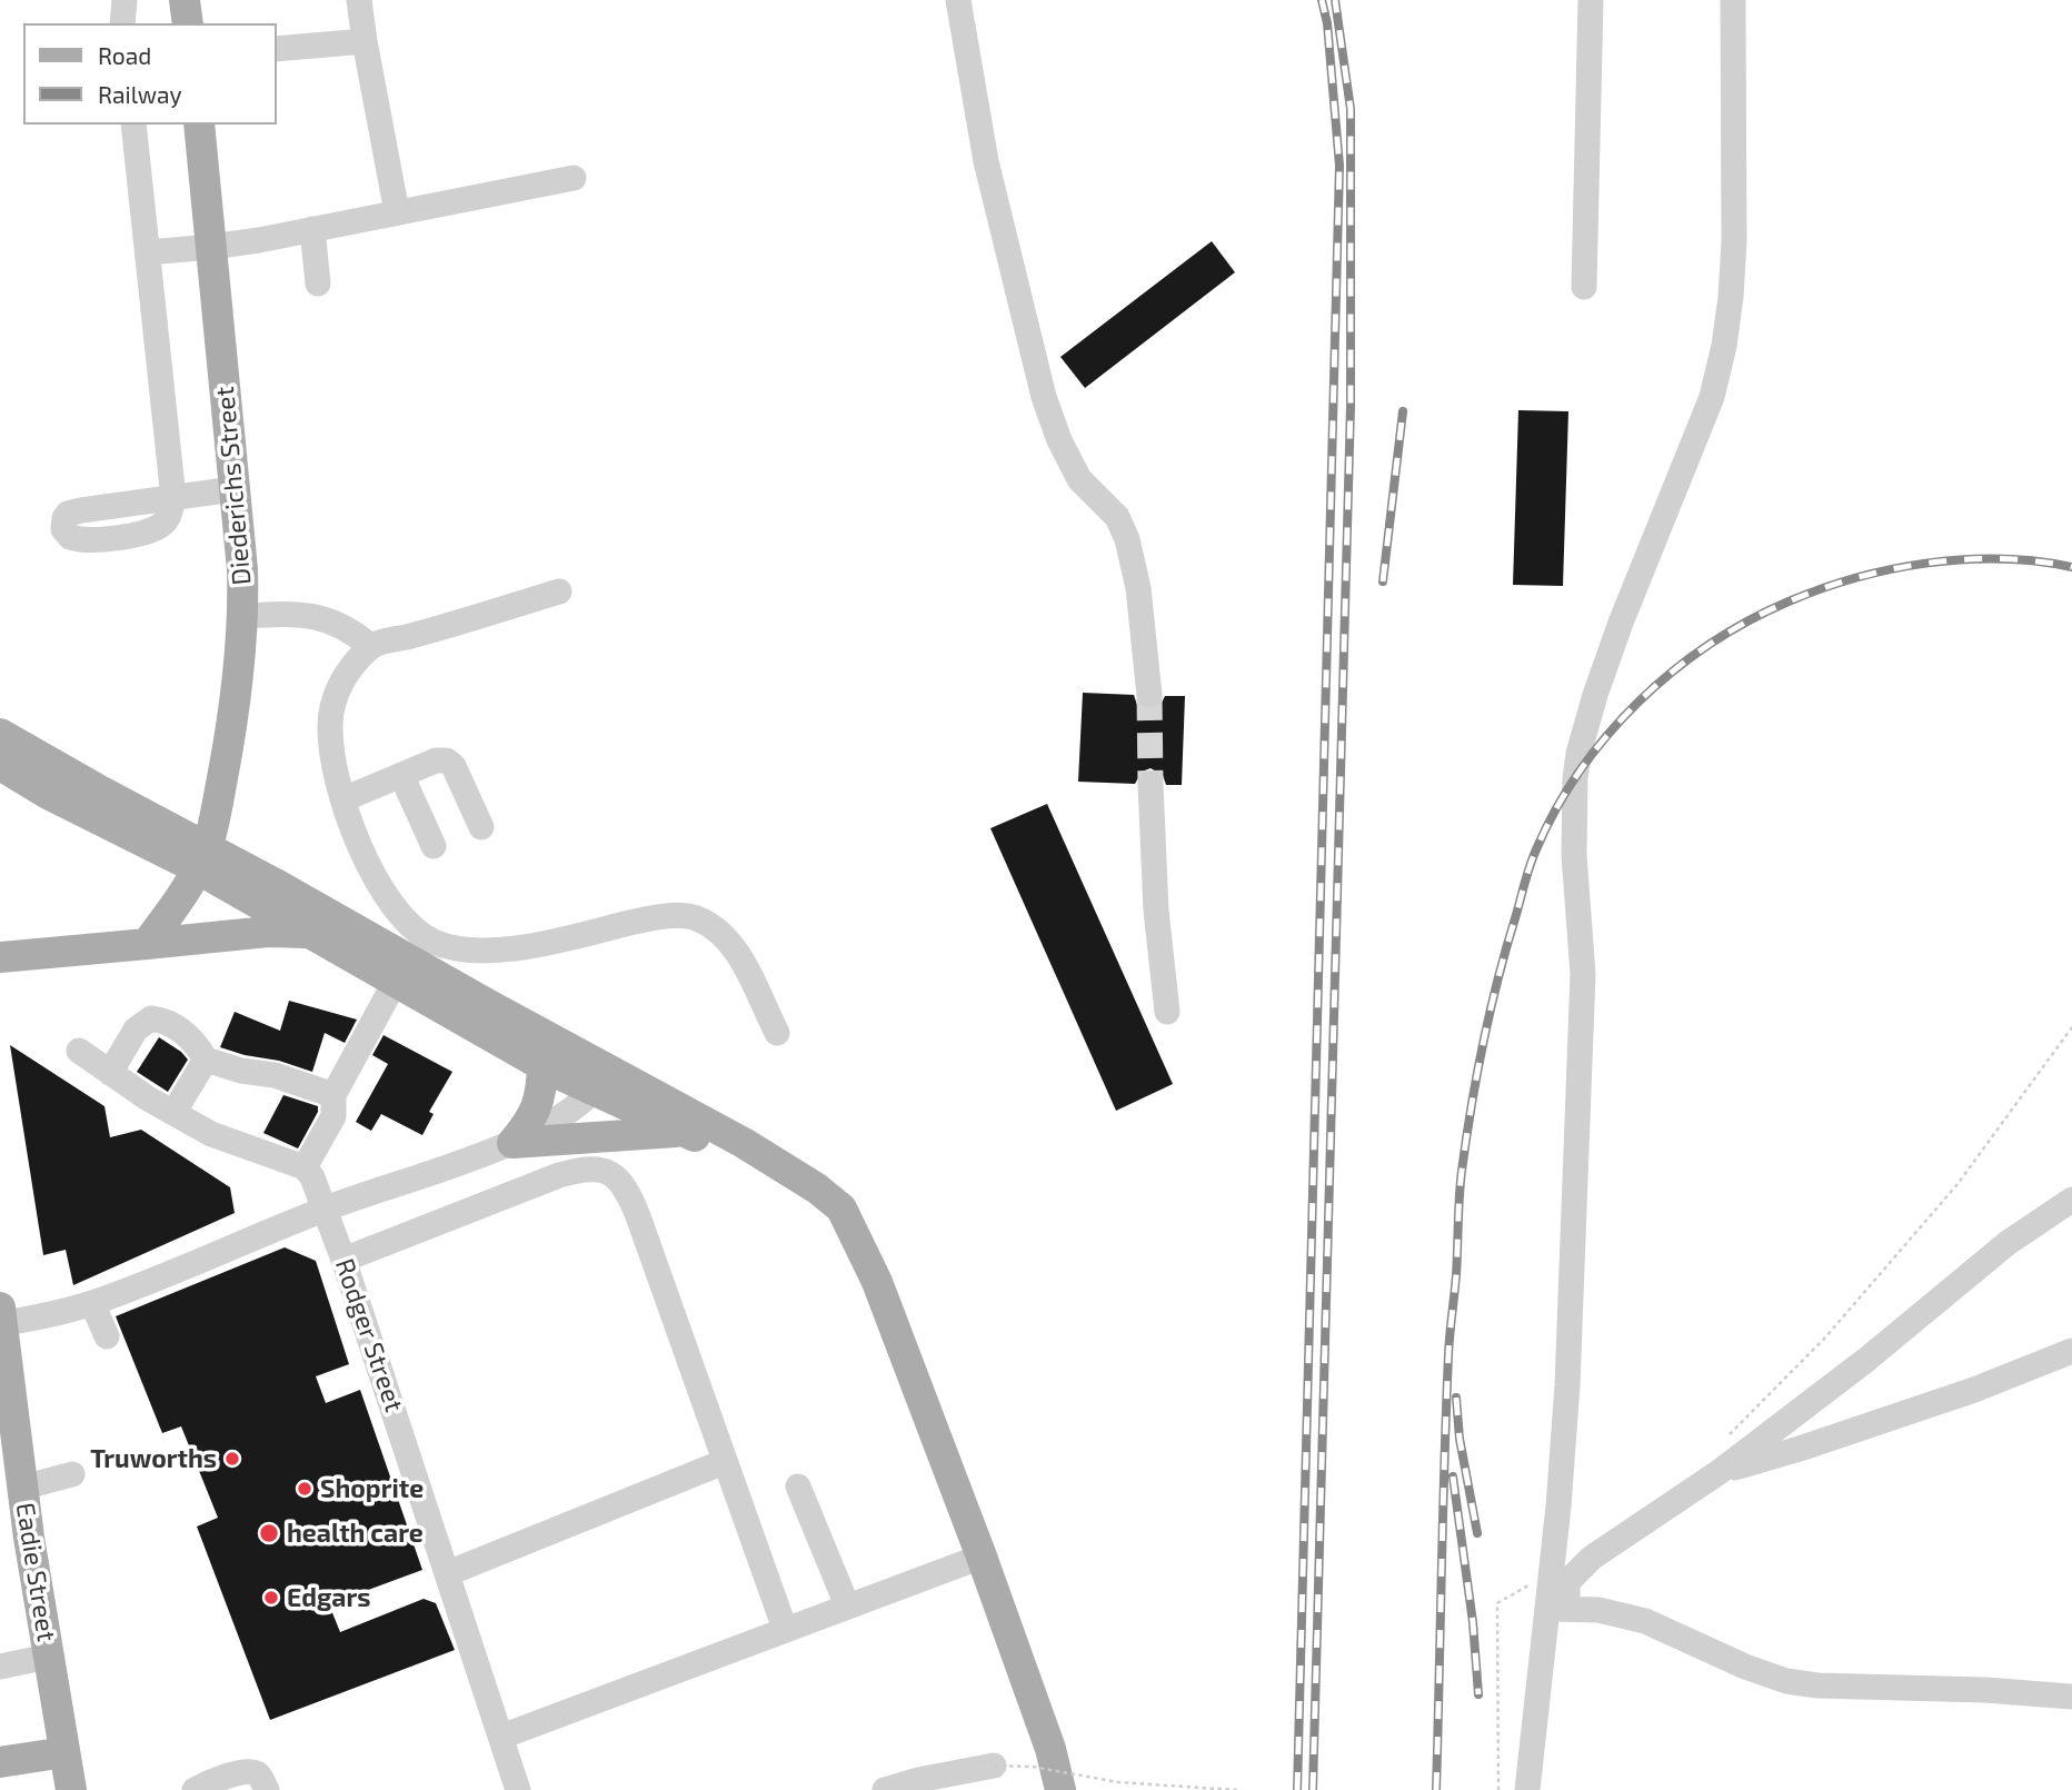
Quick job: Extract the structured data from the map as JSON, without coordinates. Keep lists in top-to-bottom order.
{
  "streets": {
    "main road": ["Diederichs Street", "Eadie Street"],
    "street": ["Rodger Street"]
  },
  "places": [
    "Truworths",
    "Shoprite",
    "health care",
    "Edgars"
  ],
  "legend": ["Road", "Railway"]
}
